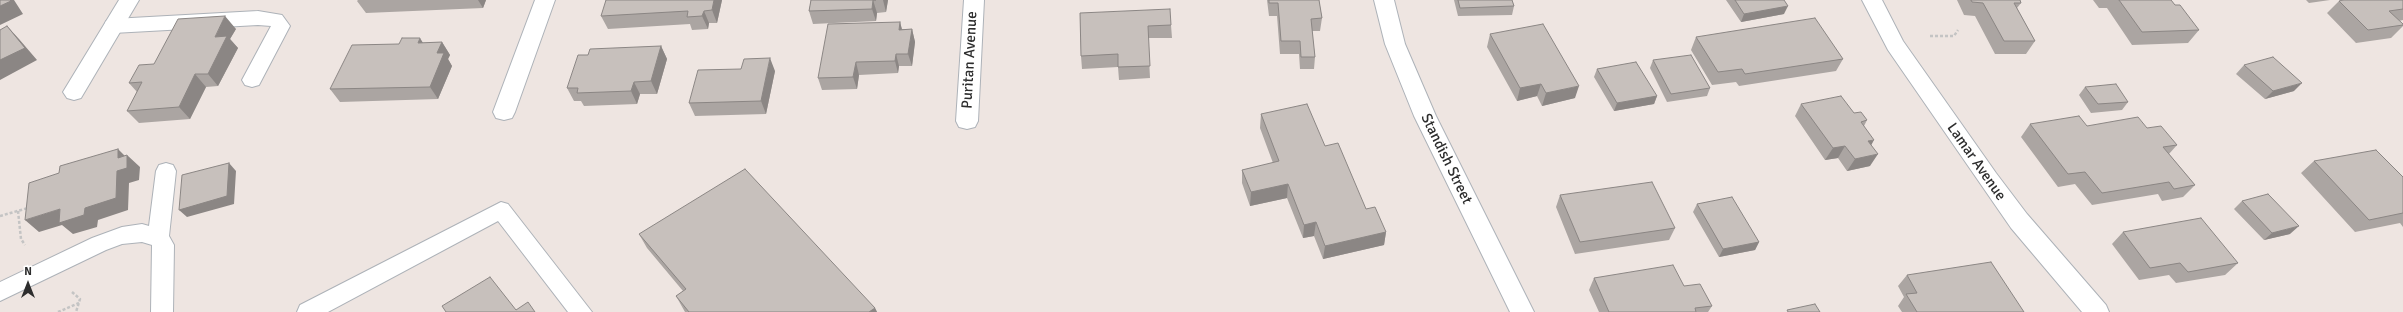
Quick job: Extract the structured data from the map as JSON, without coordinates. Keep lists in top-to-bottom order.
{
  "streets": {
    "street": ["Puritan Avenue", "Standish Street", "Lamar Avenue"]
  },
  "north": "top"
}
